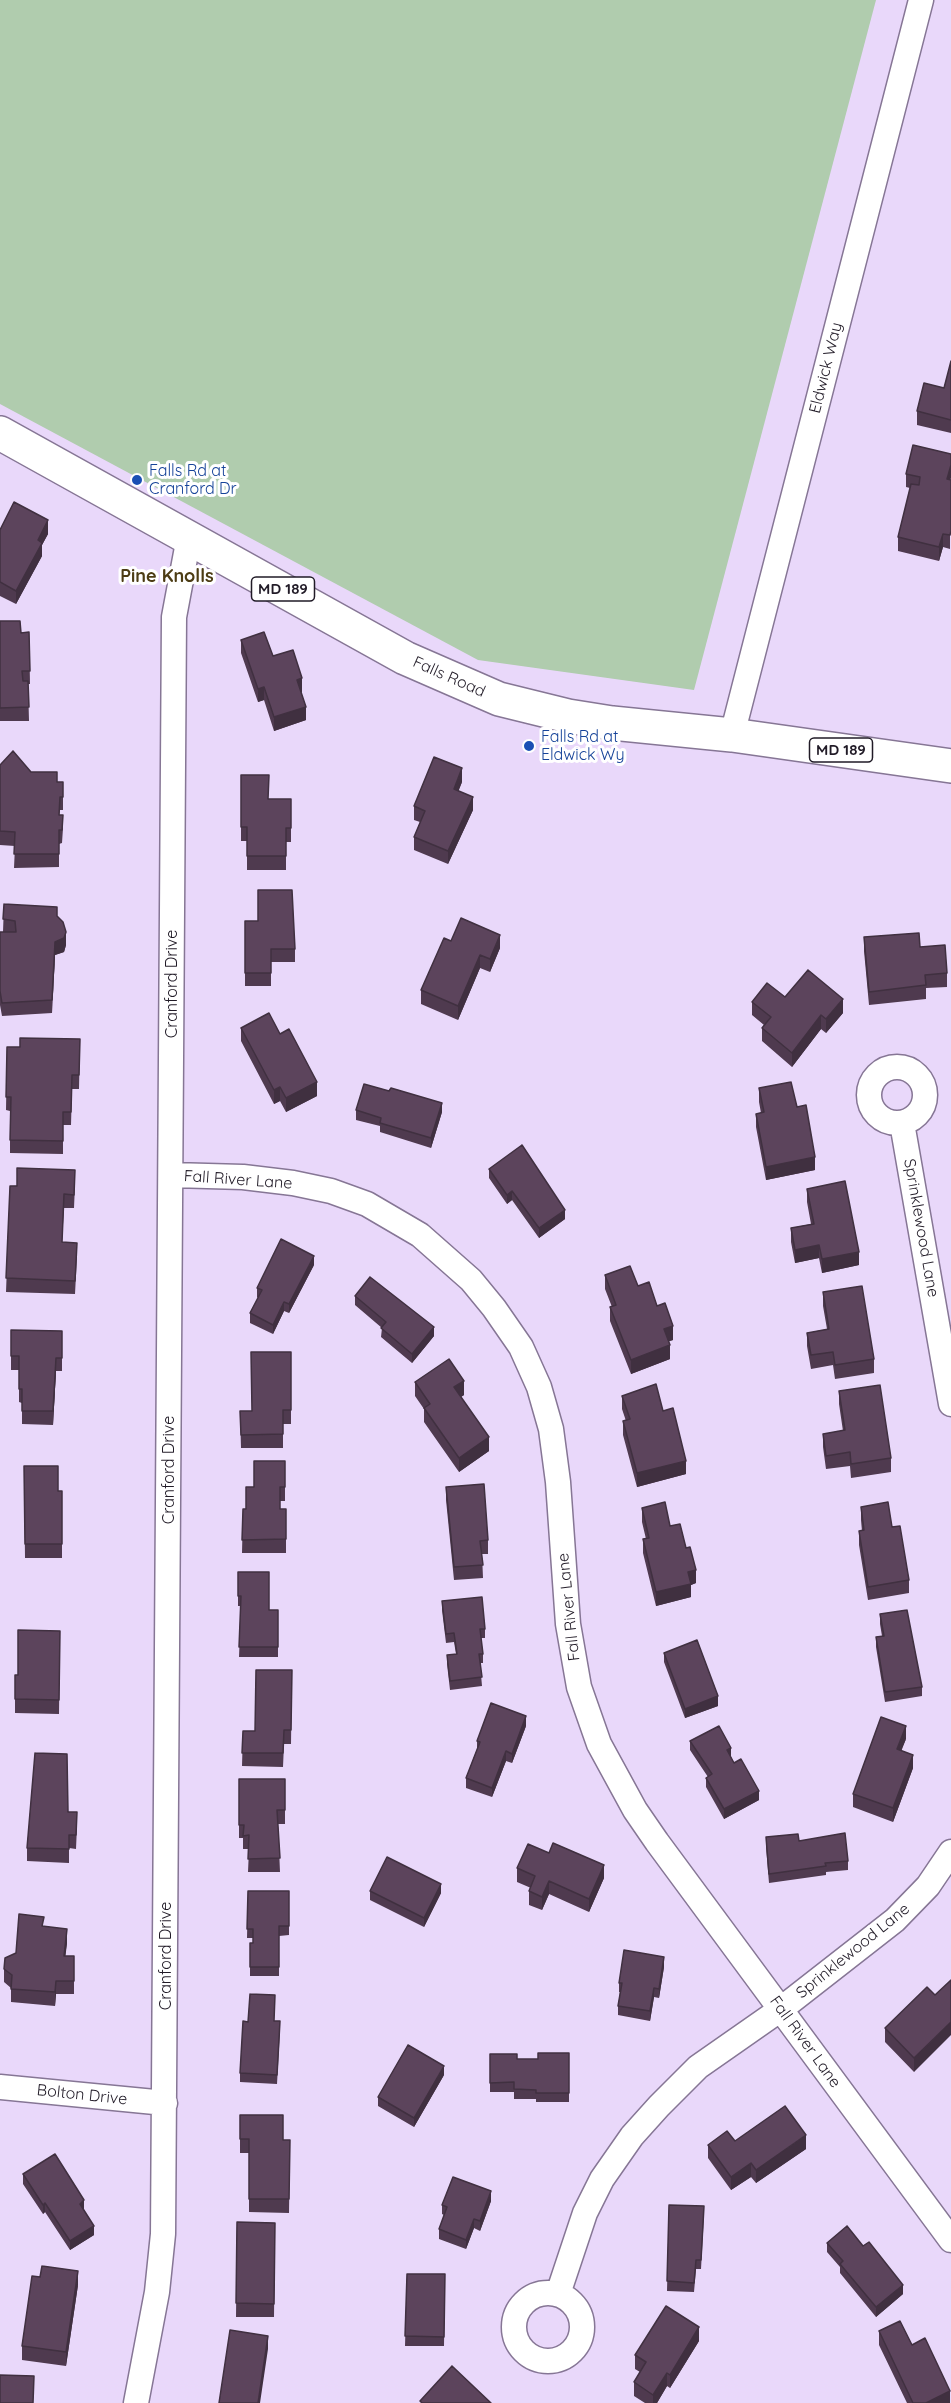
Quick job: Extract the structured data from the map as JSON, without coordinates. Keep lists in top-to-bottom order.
{
  "streets": {
    "main road": ["MD 189", "Falls Road"],
    "street": [
      "Eldwick Way",
      "Cranford Drive",
      "Fall River Lane",
      "Sprinklewood Lane",
      "Bolton Drive"
    ]
  },
  "crossings": [
    ["Eldwick Way", "Falls Road"],
    ["Falls Road", "Cranford Drive"],
    ["Cranford Drive", "Fall River Lane"],
    ["Cranford Drive", "Bolton Drive"],
    ["Fall River Lane", "Sprinklewood Lane"]
  ],
  "districts": ["Pine Knolls"],
  "places": ["Falls Rd at Cranford Dr", "Falls Rd at Eldwick Wy"]
}
